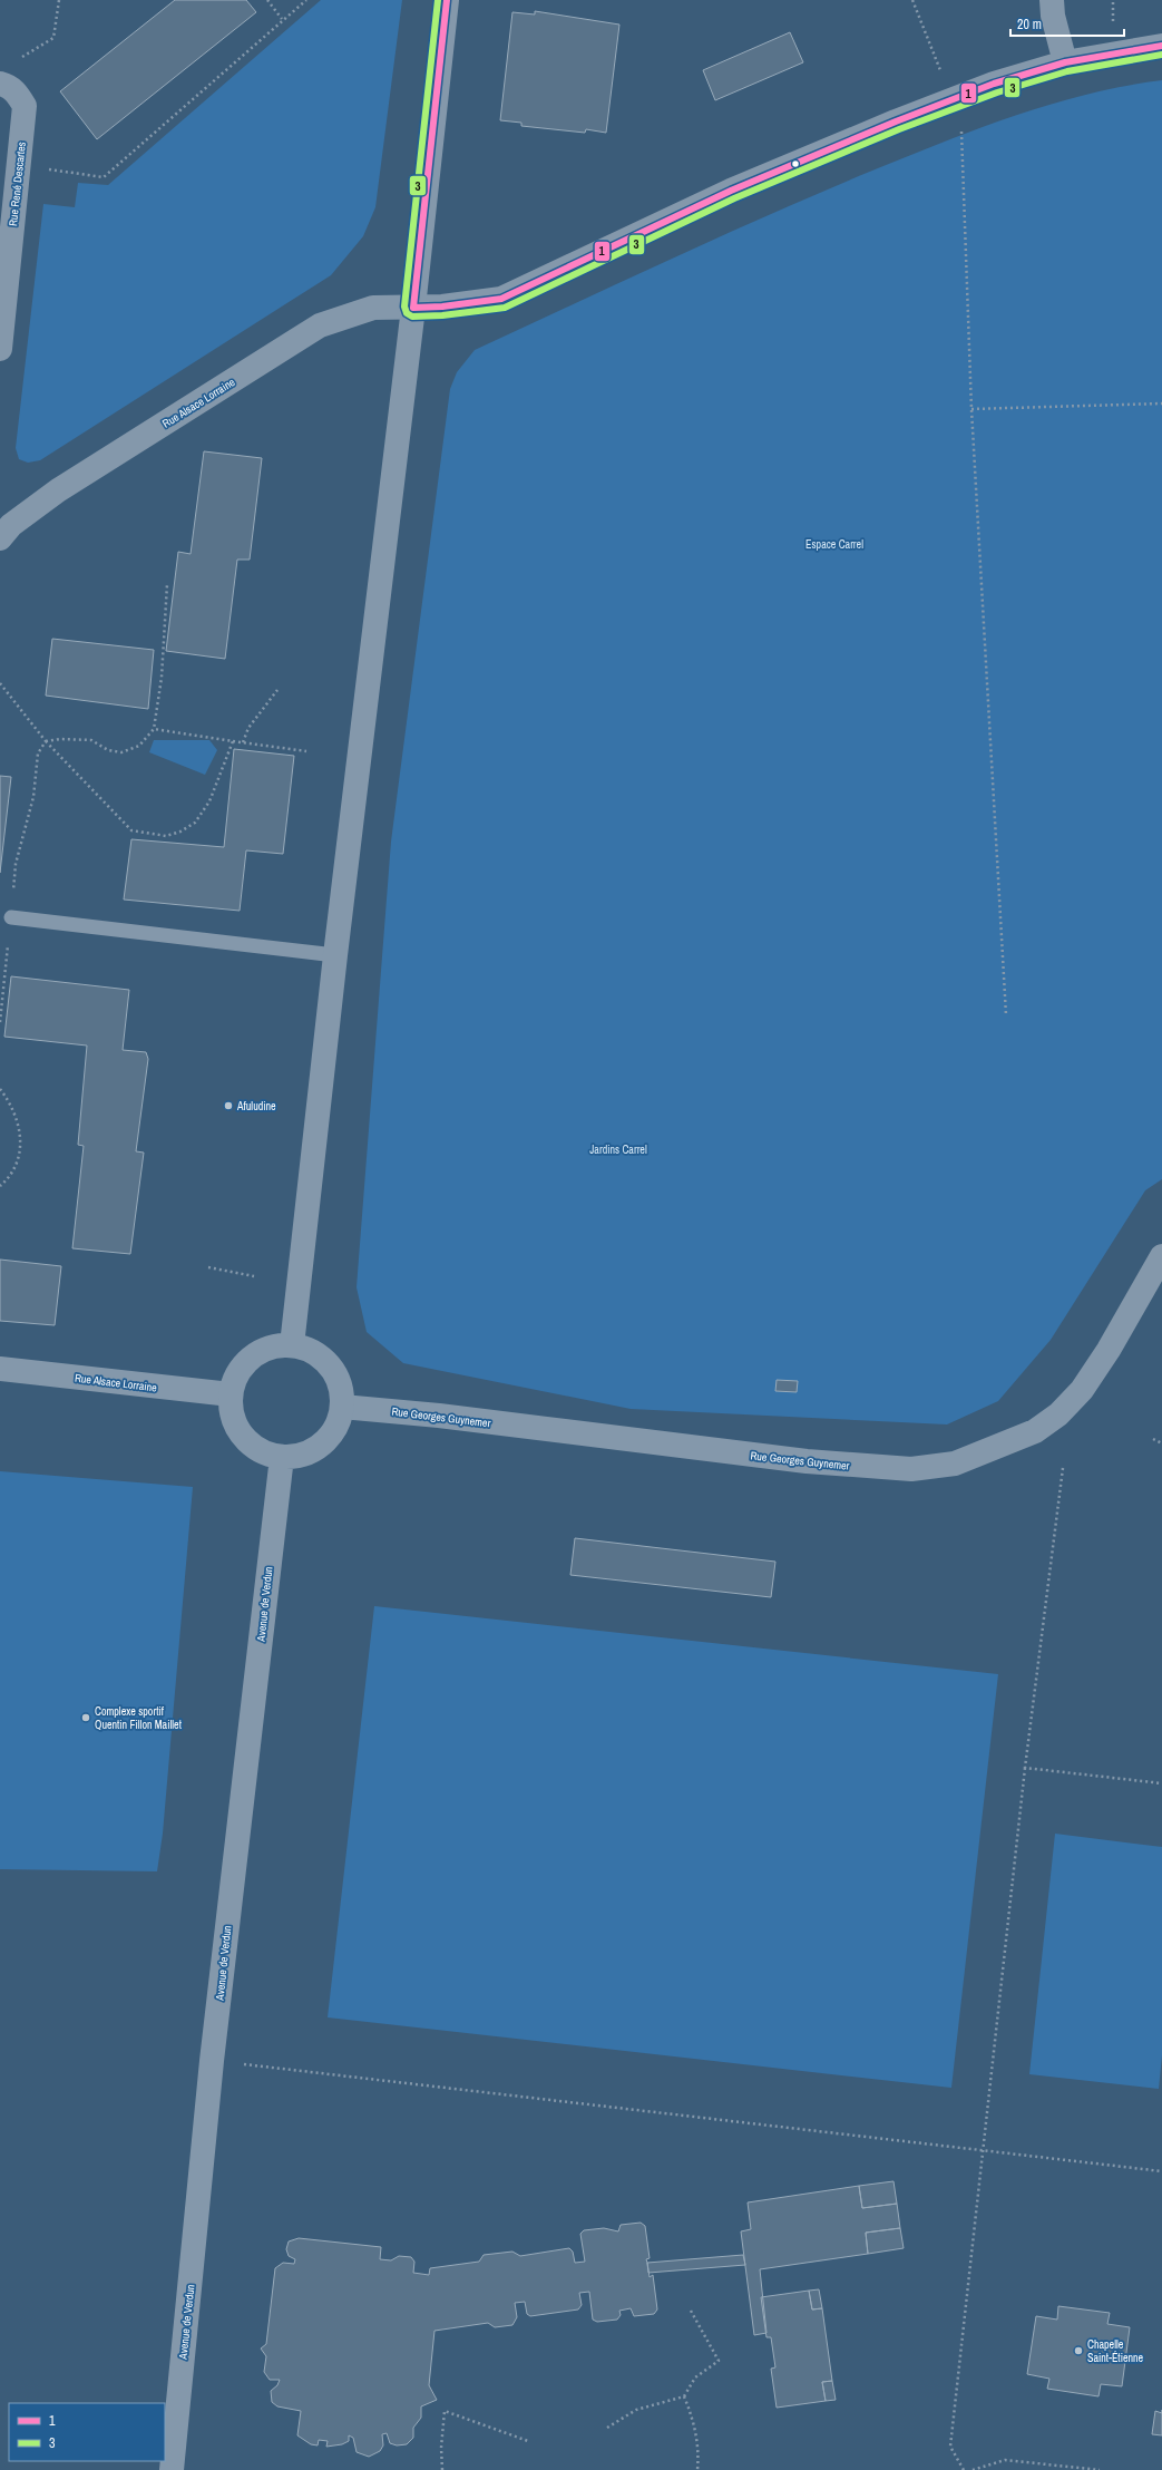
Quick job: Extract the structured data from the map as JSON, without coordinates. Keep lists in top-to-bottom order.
{
  "streets": {
    "street": [
      "Rue René Descartes",
      "Rue Alsace Lorraine",
      "Rue Georges Guynemer",
      "Avenue de Verdun"
    ]
  },
  "crossings": [
    ["Rue Alsace Lorraine", "Rue Georges Guynemer"],
    ["Rue Alsace Lorraine", "Avenue de Verdun"],
    ["Rue Georges Guynemer", "Avenue de Verdun"]
  ],
  "parks": ["Espace Carrel", "Jardins Carrel"],
  "places": ["Afuludine", "Complexe sportif Quentin Fillon Maillet", "Chapelle Saint-Étienne"],
  "lines": ["transit line 1", "transit line 3"],
  "legend": ["1", "3"],
  "scale_bar": "20 m"
}
